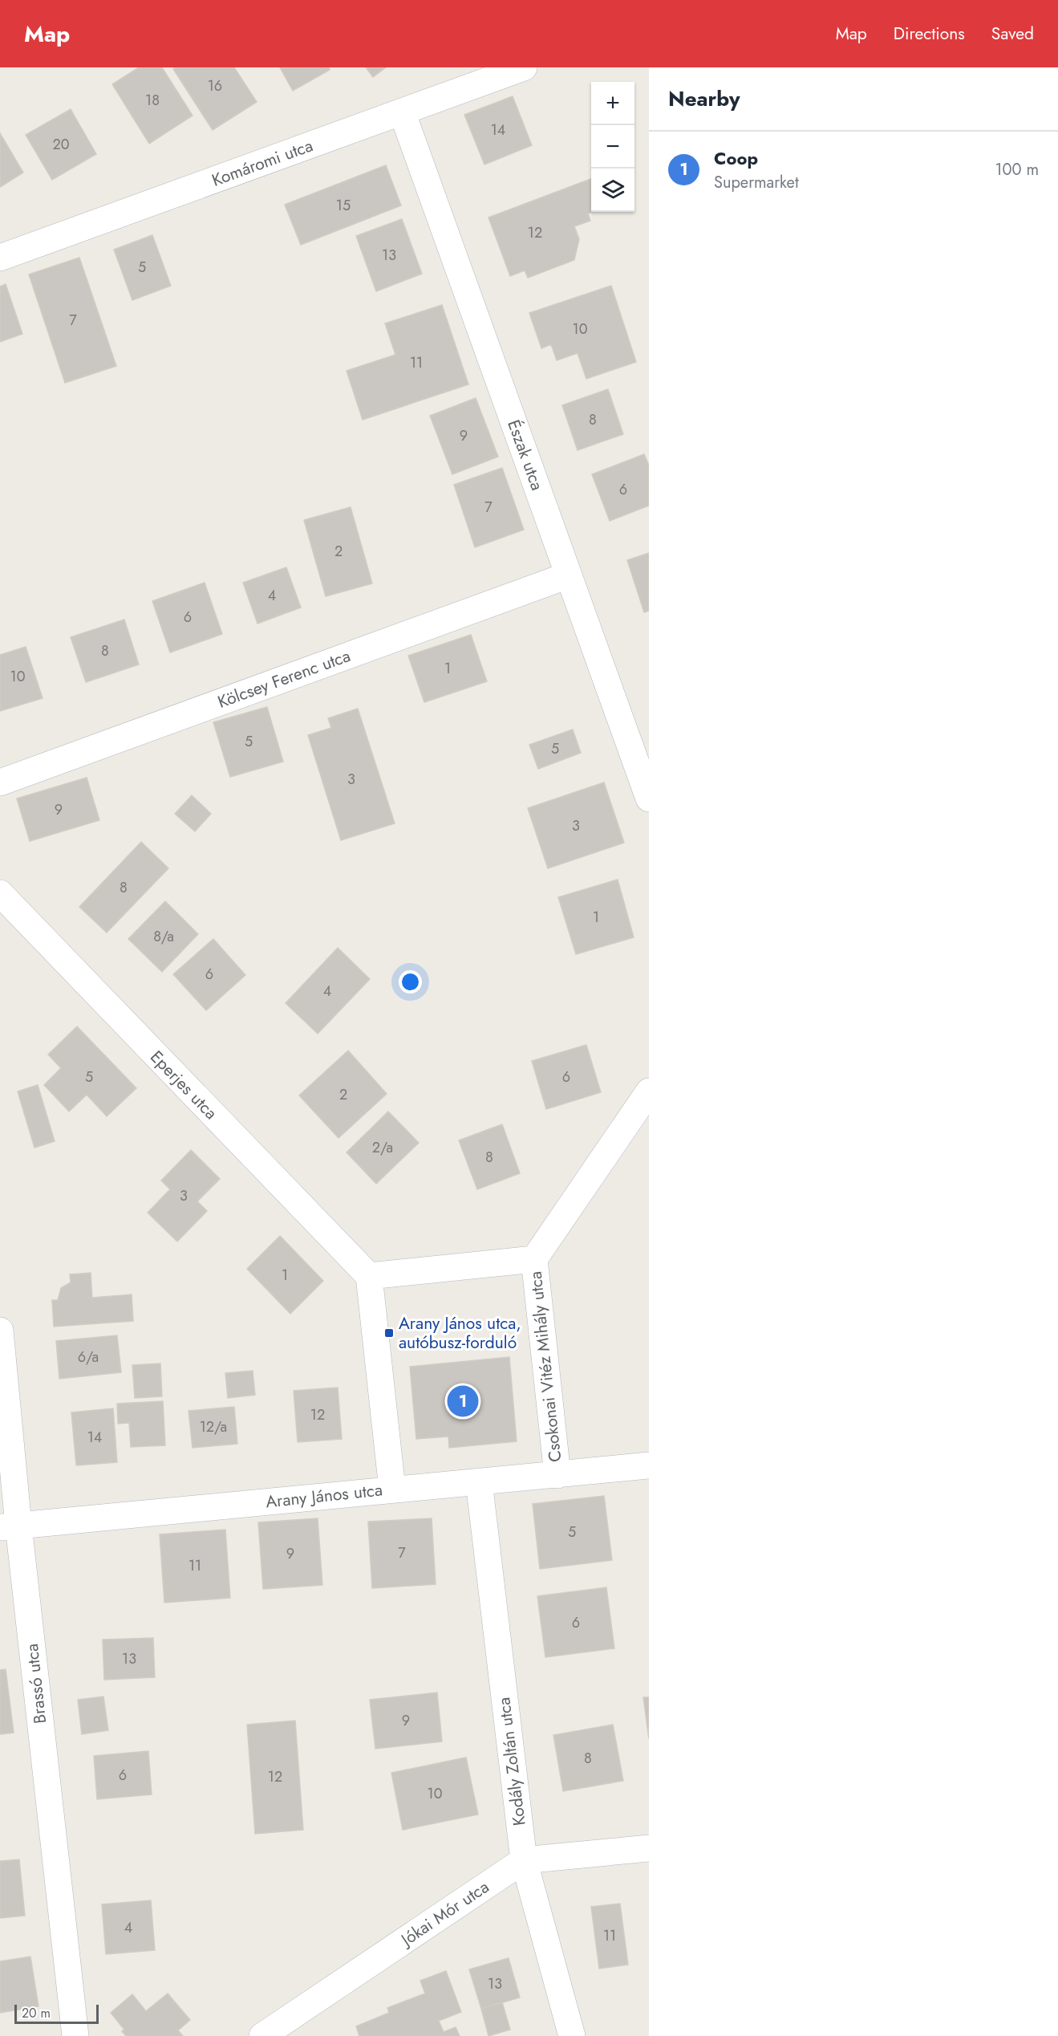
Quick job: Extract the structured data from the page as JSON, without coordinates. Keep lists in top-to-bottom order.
{
  "streets": {
    "street": [
      "Komáromi utca",
      "Észak utca",
      "Kölcsey Ferenc utca",
      "Eperjes utca",
      "Csokonai Vitéz Mihály utca",
      "Arany János utca",
      "Brassó utca",
      "Kodály Zoltán utca",
      "Jókai Mór utca"
    ]
  },
  "crossings": [
    ["Komáromi utca", "Észak utca"],
    ["Észak utca", "Kölcsey Ferenc utca"],
    ["Eperjes utca", "Csokonai Vitéz Mihály utca"],
    ["Csokonai Vitéz Mihály utca", "Arany János utca"],
    ["Arany János utca", "Brassó utca"],
    ["Arany János utca", "Kodály Zoltán utca"],
    ["Kodály Zoltán utca", "Jókai Mór utca"]
  ],
  "places": {
    "transit": ["Arany János utca, autóbusz-forduló"]
  },
  "house_numbers": [
    "16",
    "18",
    "14",
    "20",
    "15",
    "12",
    "13",
    "5",
    "7",
    "10",
    "11",
    "8",
    "9",
    "6",
    "7",
    "2",
    "4",
    "6",
    "8",
    "1",
    "10",
    "5",
    "5",
    "3",
    "9",
    "3",
    "8",
    "1",
    "8/a",
    "6",
    "4",
    "5",
    "6",
    "2",
    "2/a",
    "8",
    "3",
    "1",
    "6/a",
    "12",
    "12/a",
    "14",
    "5",
    "7",
    "9",
    "11",
    "6",
    "13",
    "9",
    "8",
    "6",
    "12",
    "10",
    "4",
    "11",
    "13"
  ],
  "scale_bar": "20 m",
  "page": {
    "header": "Map",
    "nav": ["Map", "Directions", "Saved"],
    "heading": "Nearby",
    "map_buttons": ["+", "−"],
    "list": [
      {
        "mark": "1",
        "name": "Coop",
        "note": "Supermarket",
        "value": "100 m"
      }
    ],
    "pins": "1",
    "scale": "20 m"
  }
}
